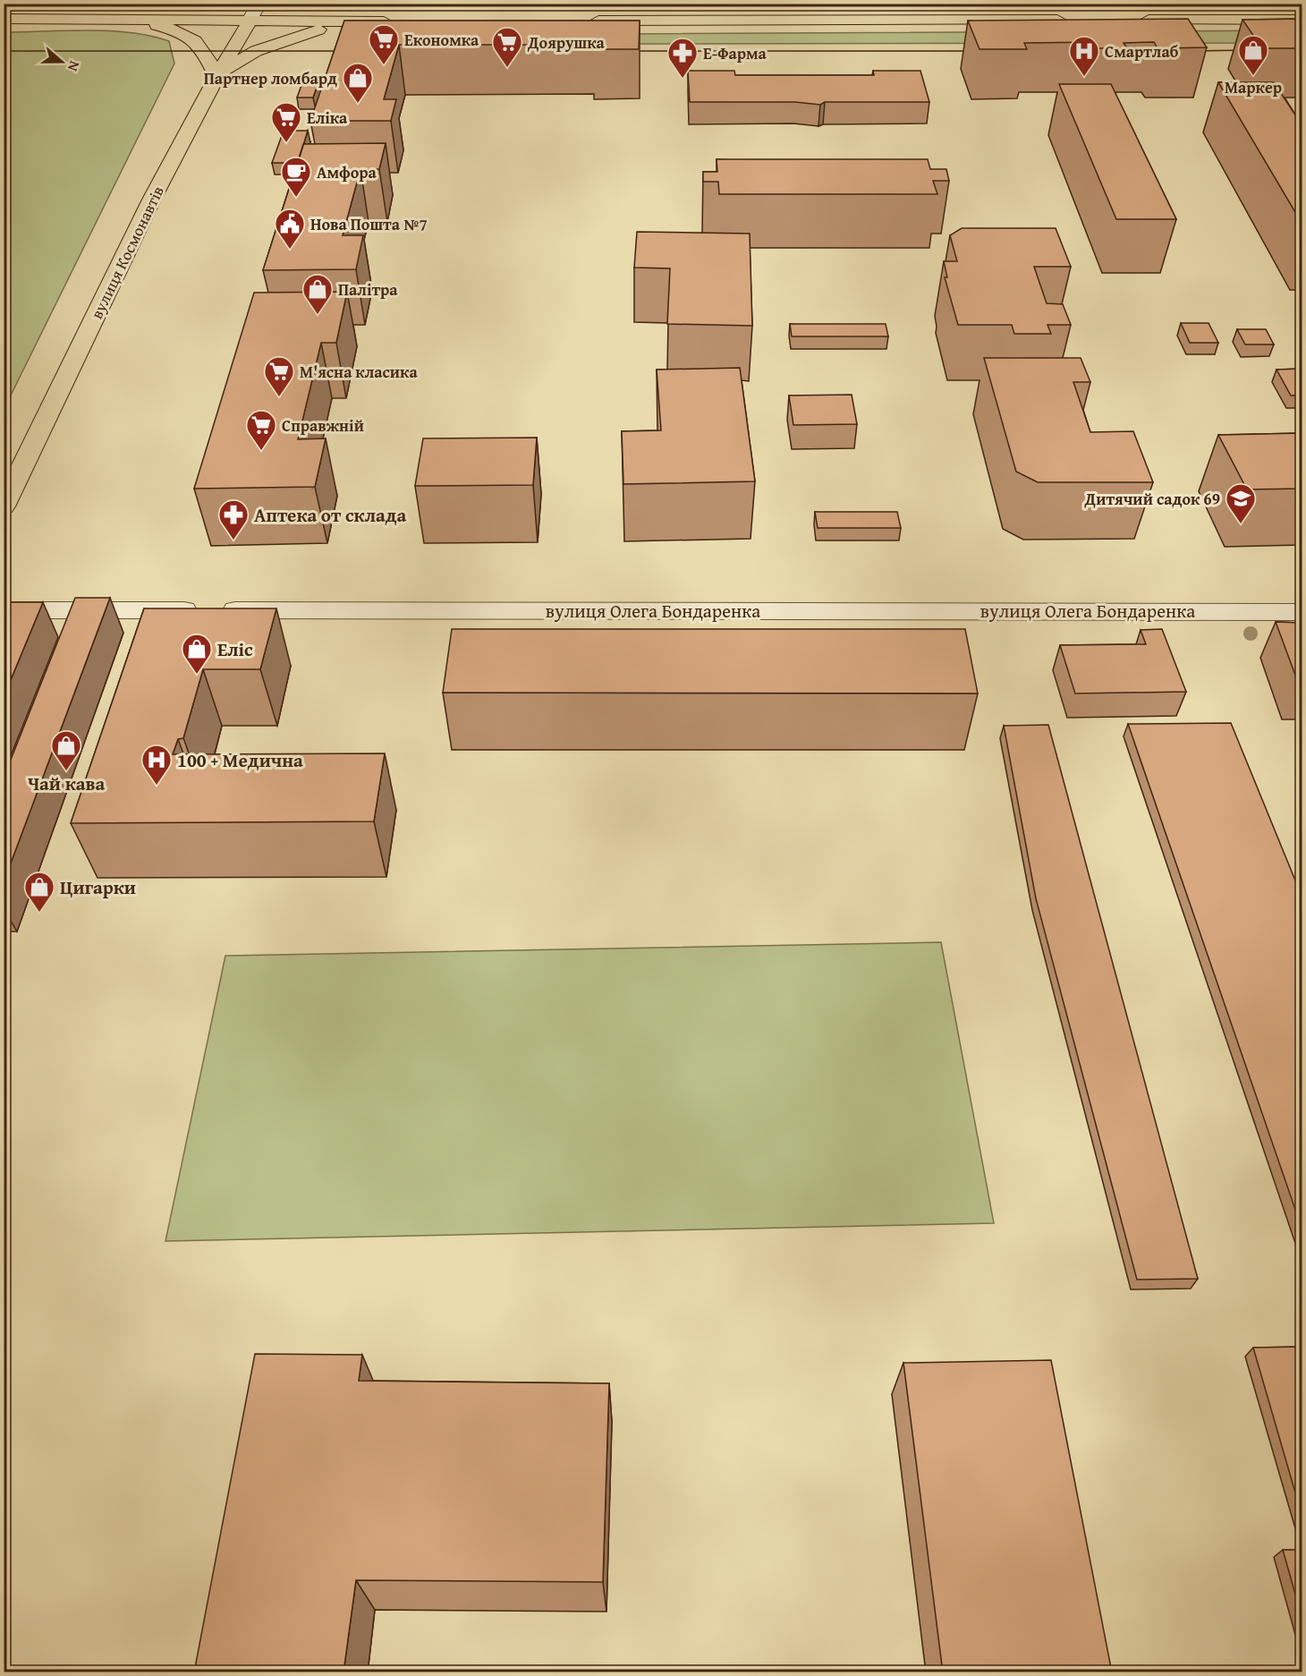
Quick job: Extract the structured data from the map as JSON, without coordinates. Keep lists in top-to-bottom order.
{
  "streets": {
    "main road": ["вулиця Космонавтів"],
    "street": ["вулиця Олега Бондаренка"]
  },
  "places": {
    "supermarket": [
      "Економка",
      "Доярушка",
      "Еліка",
      "М'ясна класика",
      "Справжній"
    ],
    "shop": [
      "Маркер",
      "Партнер ломбард",
      "Палітра",
      "Еліс",
      "Чай кава",
      "Цигарки"
    ],
    "hospital": ["Смартлаб", "100 + Медична"],
    "pharmacy": ["Е-Фарма", "Аптека от склада"],
    "cafe": ["Амфора"],
    "public building": ["Нова Пошта №7"],
    "school or university": ["Дитячий садок 69"]
  },
  "north": "right"
}
